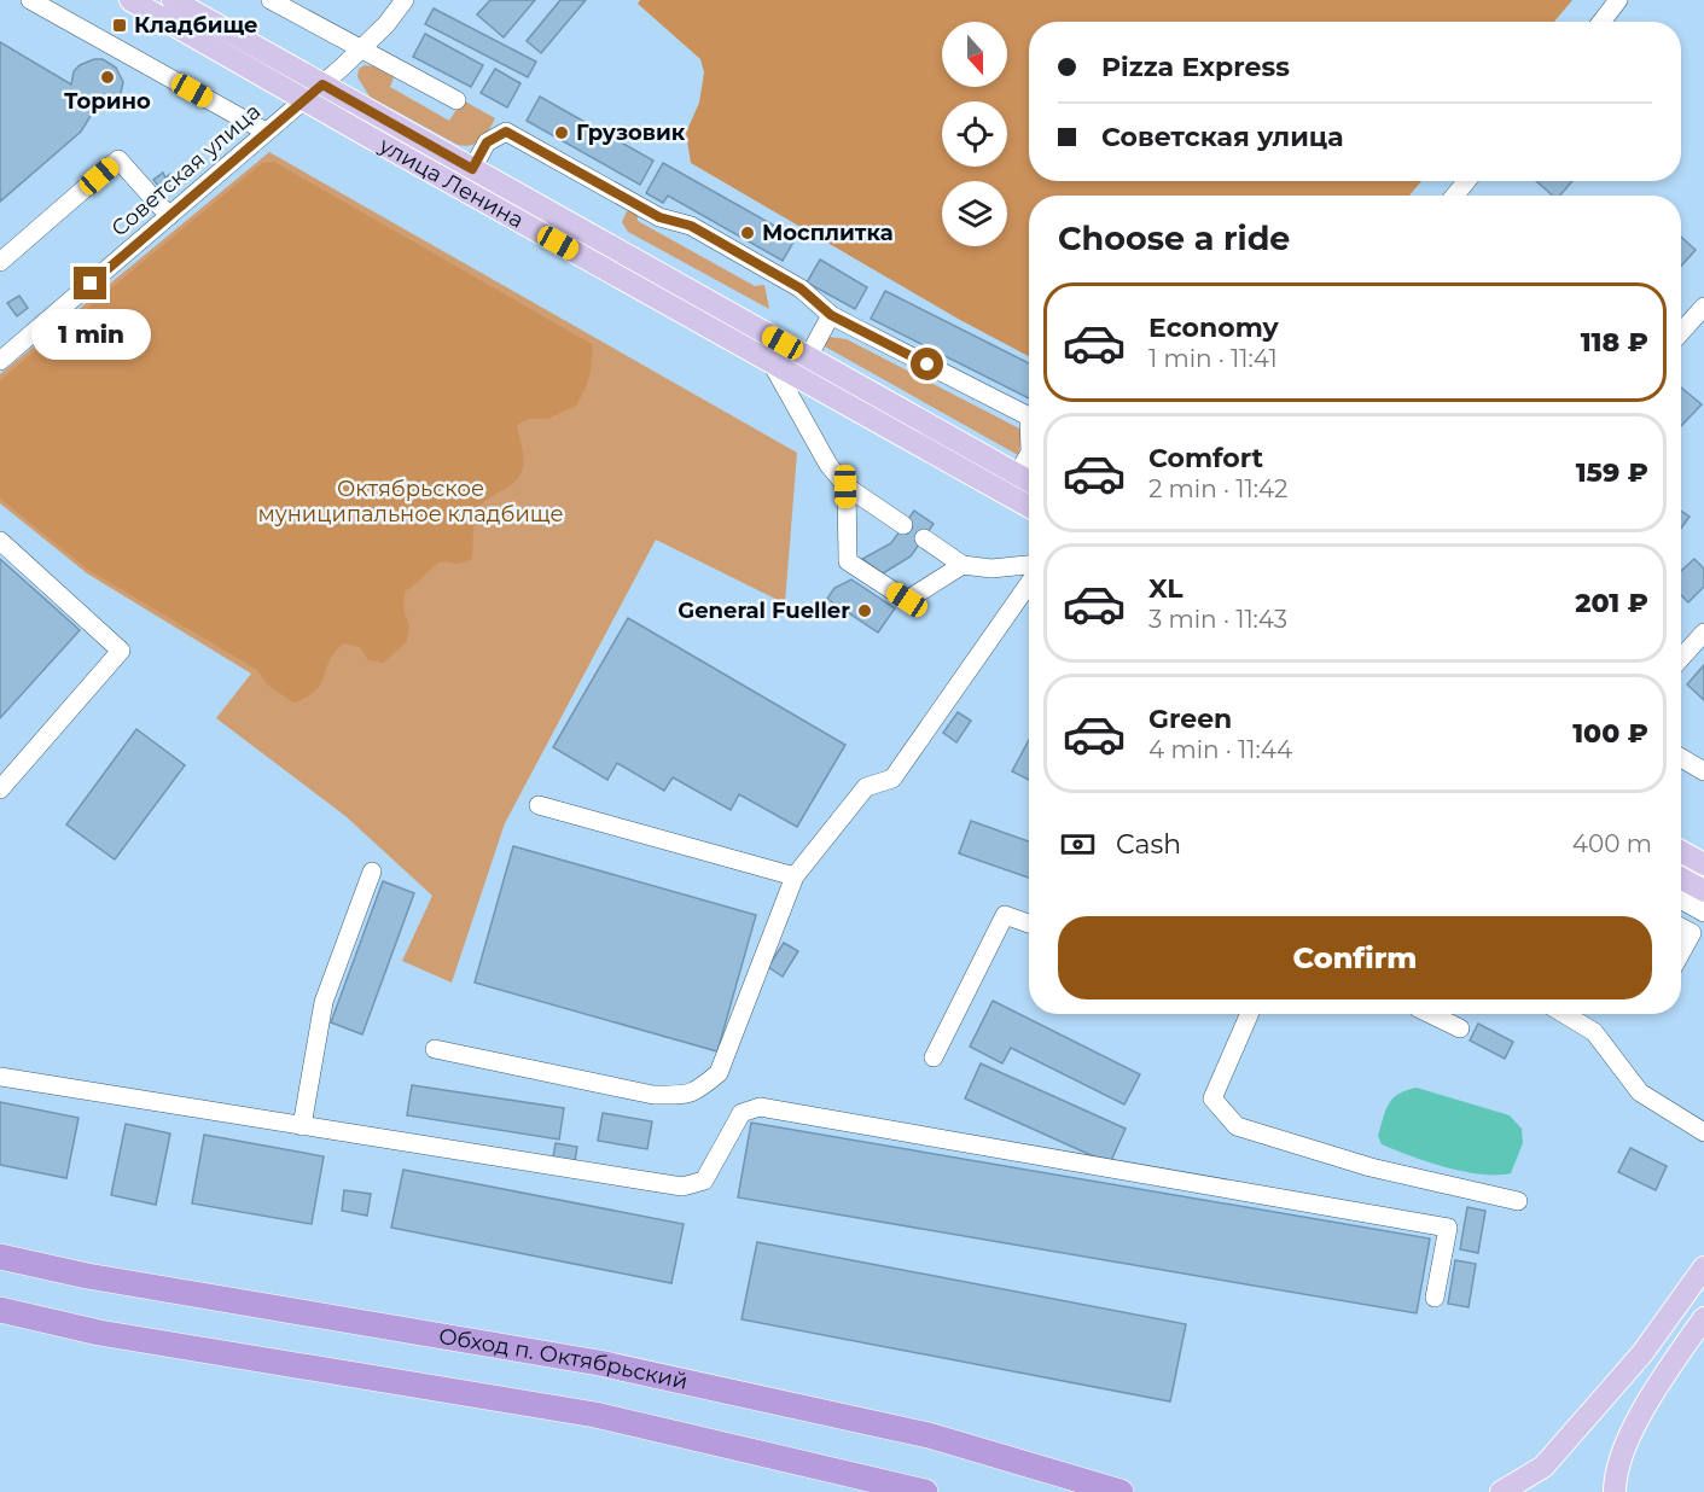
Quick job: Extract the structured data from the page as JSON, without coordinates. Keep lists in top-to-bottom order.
{
  "streets": {
    "highway": ["Обход п. Октябрьский"],
    "main road": ["улица Ленина"],
    "street": ["Советская улица"]
  },
  "crossings": [
    ["Советская улица", "улица Ленина"]
  ],
  "parks": ["Октябрьское муниципальное кладбище"],
  "places": {
    "transit": ["Кладбище"],
    "other": [
      "Торино",
      "Грузовик",
      "Мосплитка",
      "General Fueller"
    ]
  },
  "north": "bottom",
  "page": {
    "banner": ["Pizza Express", "Советская улица"],
    "heading": "Choose a ride",
    "list": [
      {
        "name": "Economy",
        "note": "1 min · 11:41",
        "value": "118 ₽"
      },
      {
        "name": "Comfort",
        "note": "2 min · 11:42",
        "value": "159 ₽"
      },
      {
        "name": "XL",
        "note": "3 min · 11:43",
        "value": "201 ₽"
      },
      {
        "name": "Green",
        "note": "4 min · 11:44",
        "value": "100 ₽"
      }
    ],
    "bubble": "1 min",
    "pay": ["Cash", "400 m"],
    "buttons": "Confirm"
  }
}
